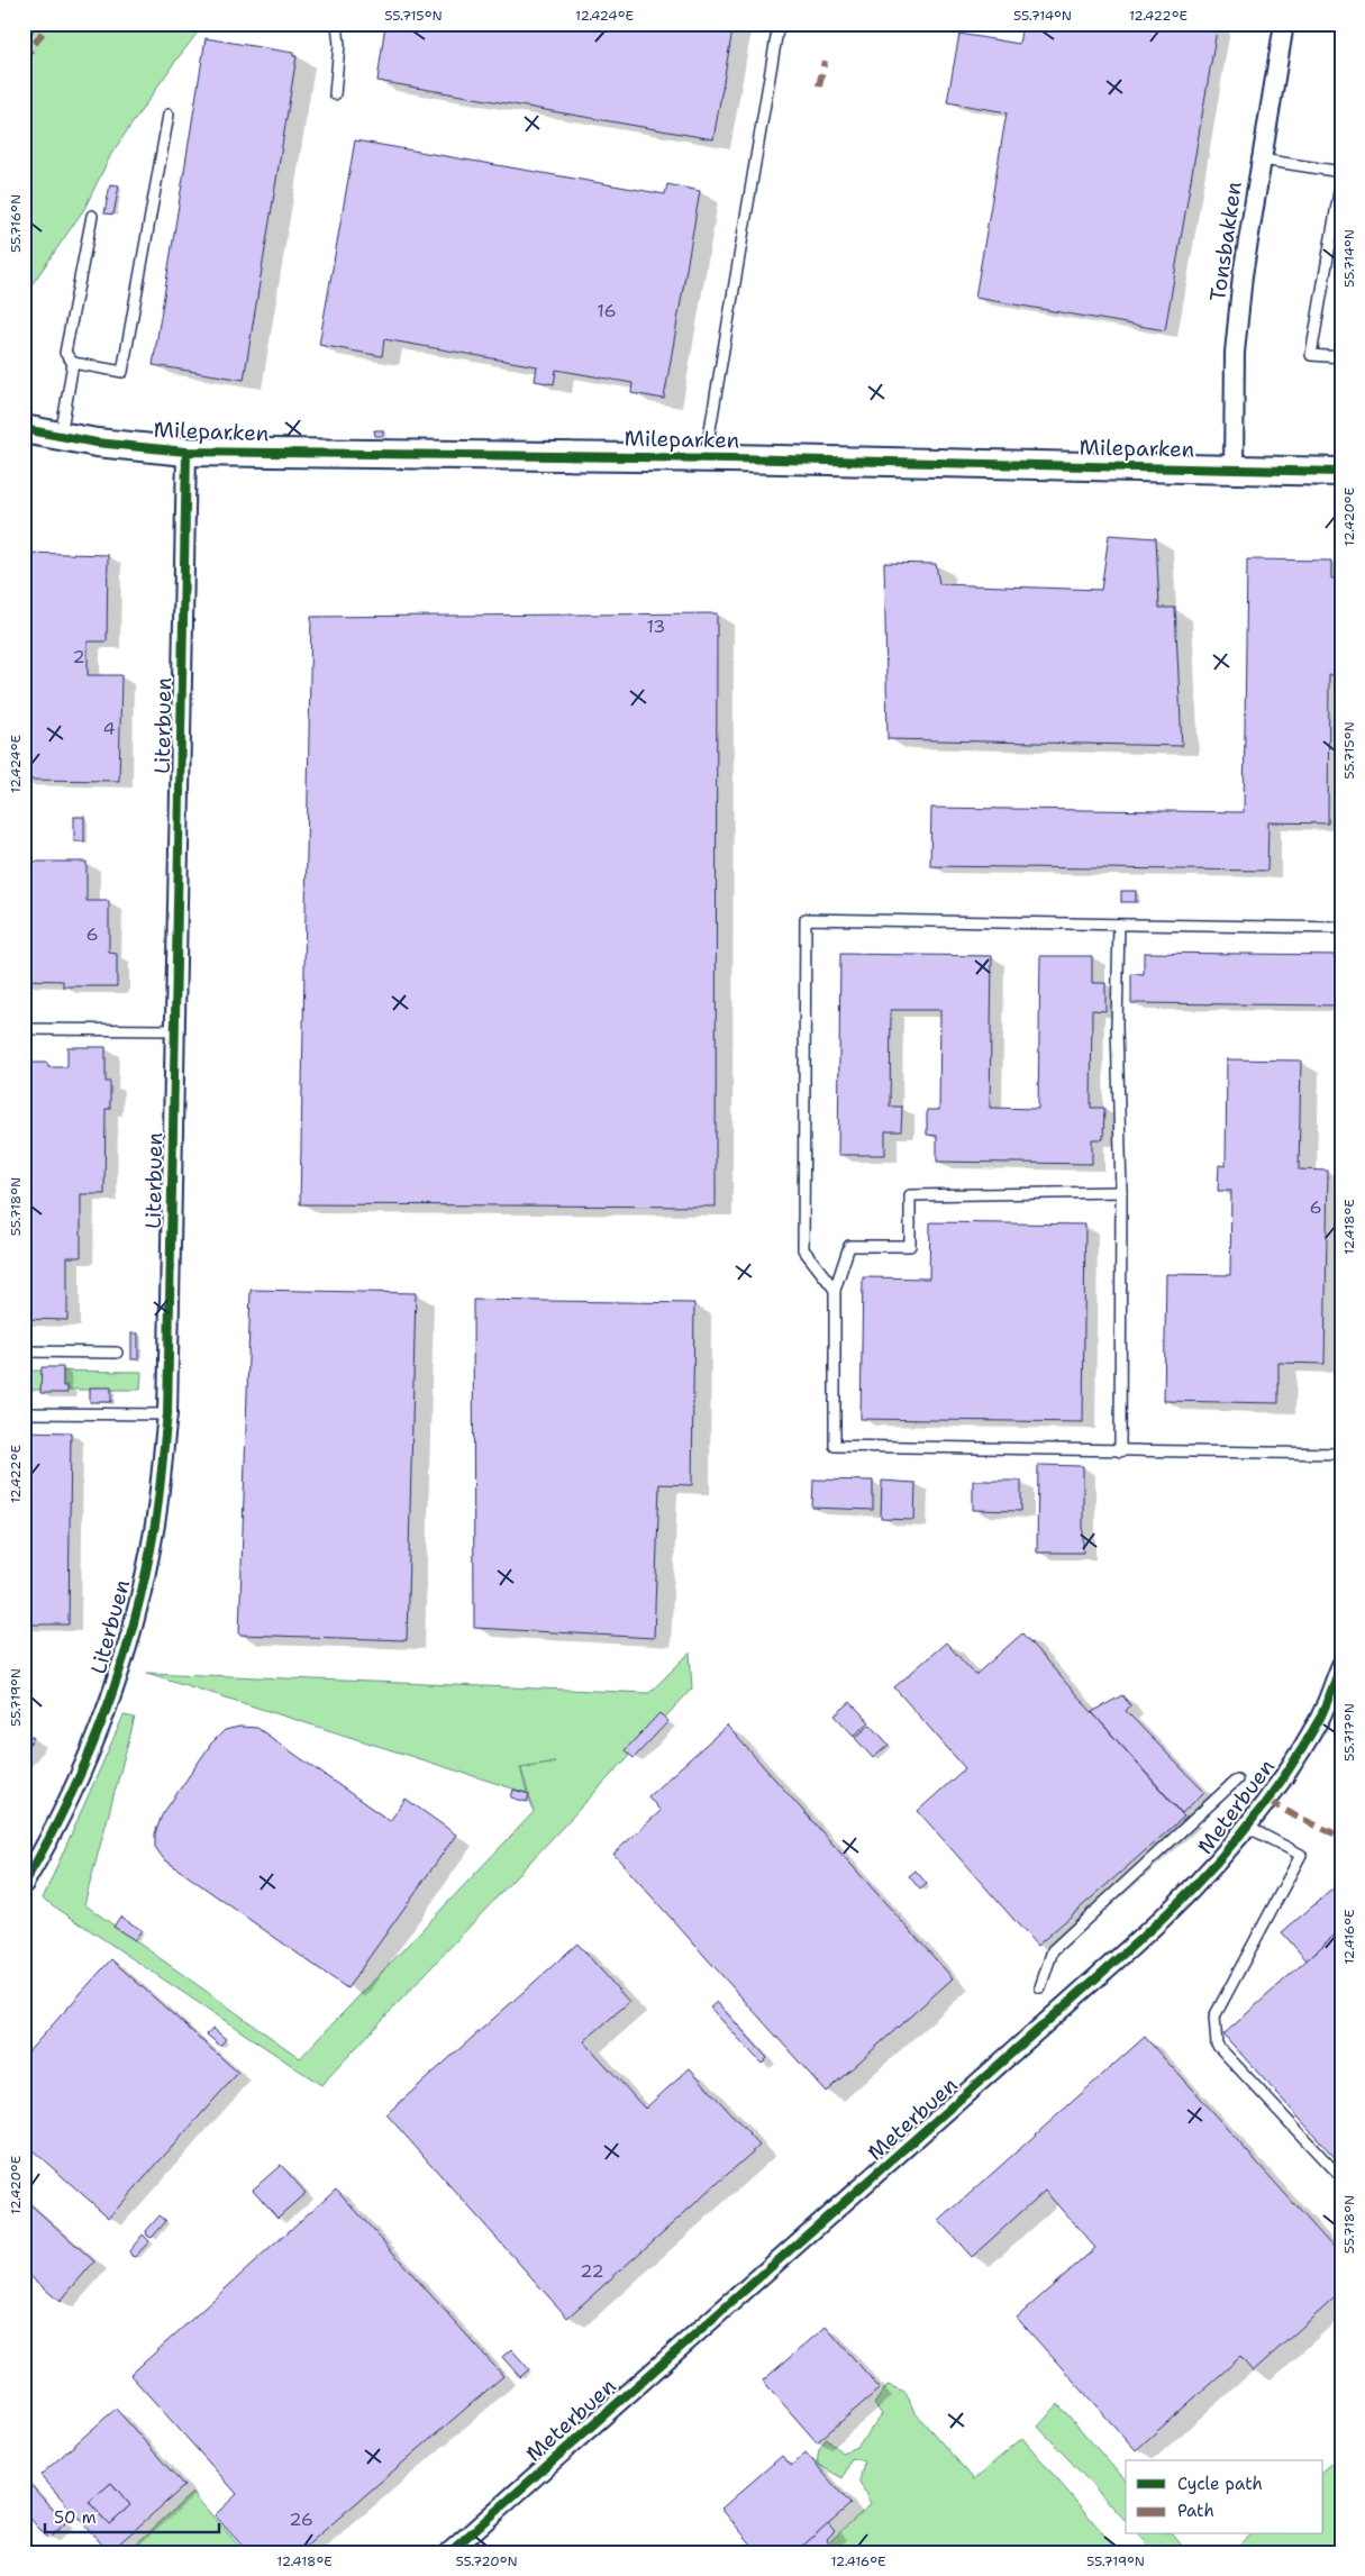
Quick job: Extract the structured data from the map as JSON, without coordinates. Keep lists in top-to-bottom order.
{
  "streets": {
    "street": [
      "Tonsbakken",
      "Mileparken",
      "Literbuen",
      "Meterbuen"
    ]
  },
  "crossings": [
    ["Tonsbakken", "Mileparken"],
    ["Mileparken", "Literbuen"]
  ],
  "house_numbers": [
    "16",
    "13",
    "2",
    "4",
    "6",
    "6",
    "22",
    "26"
  ],
  "legend": ["Cycle path", "Path"],
  "scale_bar": "50 m",
  "coordinates": [
    "55.715°N",
    "12.424°E",
    "55.714°N",
    "12.422°E",
    "55.716°N",
    "12.420°E",
    "55.718°N",
    "12.418°E",
    "55.719°N",
    "55.717°N",
    "12.416°E",
    "55.720°N"
  ]
}
